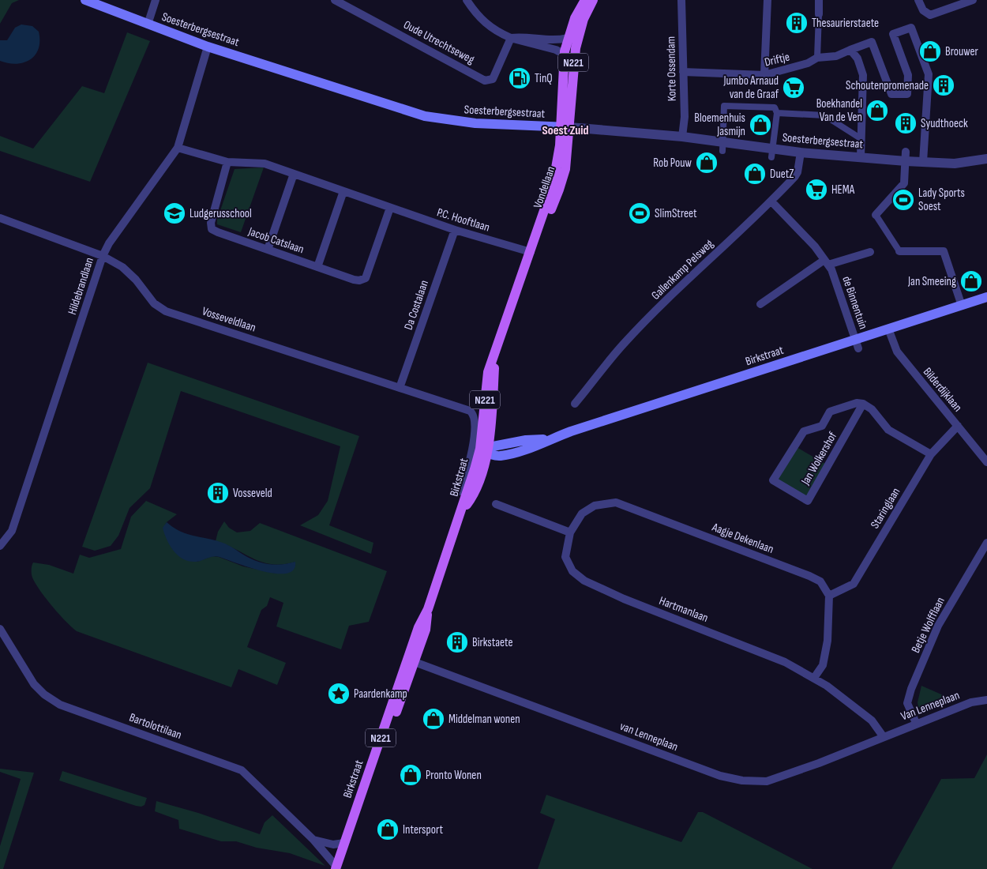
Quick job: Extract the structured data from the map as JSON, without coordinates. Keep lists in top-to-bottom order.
{
  "streets": {
    "main road": [
      "Soesterbergsestraat",
      "N221",
      "Vondellaan",
      "Birkstraat"
    ],
    "street": [
      "Oude Utrechtseweg",
      "Driftje",
      "Korte Ossendam",
      "P.C. Hooftlaan",
      "Jacob Catslaan",
      "Gallenkamp Pelsweg",
      "Hildebrandlaan",
      "de Binnentuin",
      "Da Costalaan",
      "Vosseveldlaan",
      "Bilderdijklaan",
      "Jan Wolkershof",
      "Staringlaan",
      "Aagje Dekenlaan",
      "Hartmanlaan",
      "Betje Wolfflaan",
      "Van Lenneplaan",
      "Bartolottilaan",
      "van Lenneplaan"
    ]
  },
  "crossings": [
    ["Soesterbergsestraat", "Driftje"],
    ["Soesterbergsestraat", "N221"],
    ["Soesterbergsestraat", "Korte Ossendam"],
    ["Soesterbergsestraat", "Vondellaan"],
    ["Soesterbergsestraat", "Gallenkamp Pelsweg"],
    ["Soesterbergsestraat", "Hildebrandlaan"],
    ["Driftje", "Korte Ossendam"],
    ["N221", "Vondellaan"],
    ["Vondellaan", "P.C. Hooftlaan"],
    ["Vondellaan", "Birkstraat"],
    ["P.C. Hooftlaan", "Jacob Catslaan"],
    ["P.C. Hooftlaan", "Hildebrandlaan"],
    ["P.C. Hooftlaan", "Da Costalaan"],
    ["Gallenkamp Pelsweg", "de Binnentuin"],
    ["Hildebrandlaan", "Vosseveldlaan"],
    ["de Binnentuin", "Birkstraat"],
    ["Da Costalaan", "Vosseveldlaan"],
    ["Birkstraat", "Bilderdijklaan"],
    ["Birkstraat", "Bartolottilaan"],
    ["Birkstraat", "van Lenneplaan"],
    ["Bilderdijklaan", "Staringlaan"],
    ["Staringlaan", "Aagje Dekenlaan"],
    ["Aagje Dekenlaan", "Hartmanlaan"],
    ["Hartmanlaan", "Van Lenneplaan"],
    ["Hartmanlaan", "van Lenneplaan"],
    ["Betje Wolfflaan", "Van Lenneplaan"],
    ["Van Lenneplaan", "van Lenneplaan"]
  ],
  "districts": ["Soest Zuid"],
  "places": {
    "building": [
      "Thesaurierstaete",
      "Schoutenpromenade",
      "Syudthoeck",
      "Vosseveld",
      "Birkstaete"
    ],
    "shop": [
      "Brouwer",
      "Boekhandel Van de Ven",
      "Bloemenhuis Jasmijn",
      "Rob Pouw",
      "DuetZ",
      "Jan Smeeing",
      "Middelman wonen",
      "Pronto Wonen",
      "Intersport"
    ],
    "fuel station": ["TinQ"],
    "supermarket": ["Jumbo Arnaud van de Graaf", "HEMA"],
    "sports": ["Lady Sports Soest", "SlimStreet"],
    "school or university": ["Ludgerusschool"],
    "place": ["Paardenkamp"]
  }
}
